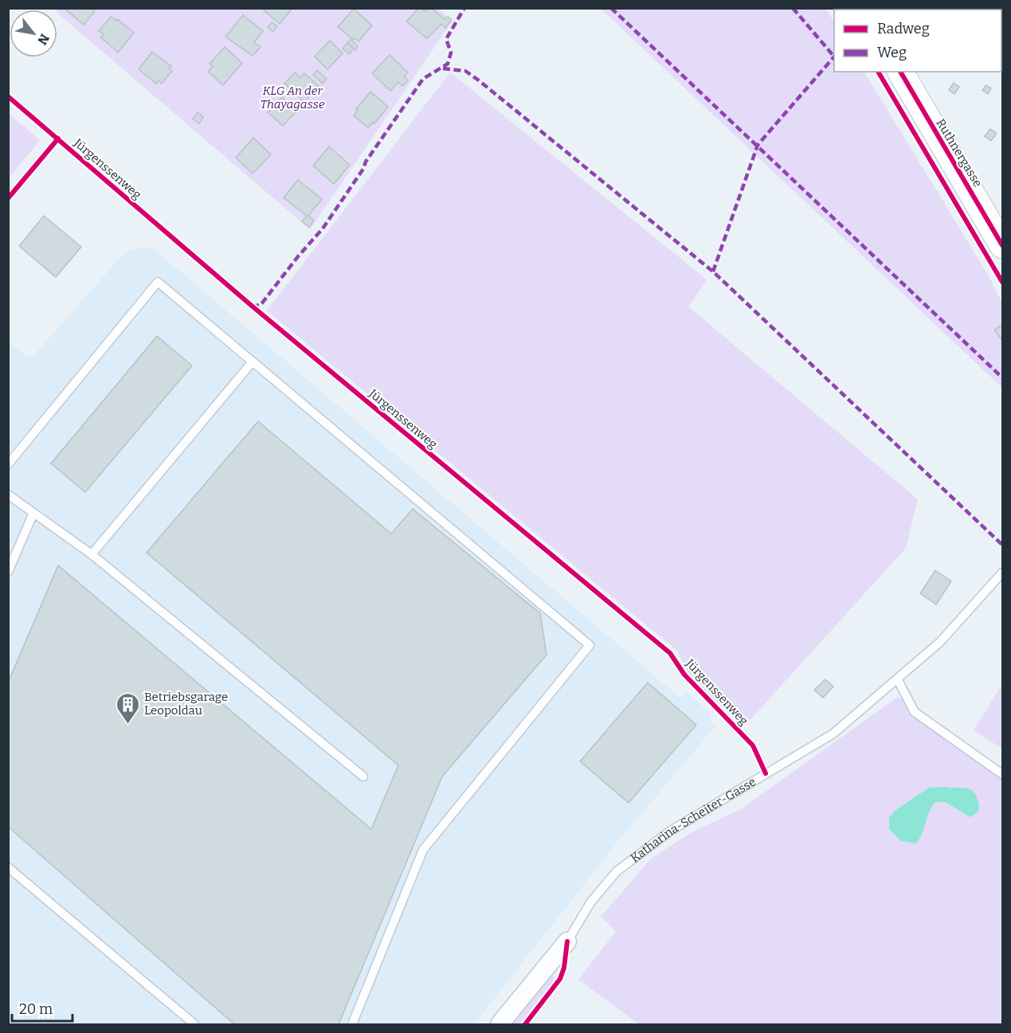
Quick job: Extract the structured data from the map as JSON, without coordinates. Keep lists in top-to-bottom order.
{
  "streets": {
    "street": ["Ruthnergasse", "Katharina-Scheiter-Gasse"],
    "cycle path": ["Jürgenssenweg"]
  },
  "parks": ["KLG An der Thayagasse"],
  "places": {
    "building": ["Betriebsgarage Leopoldau"]
  },
  "legend": ["Radweg", "Weg"],
  "scale_bar": "20 m",
  "north": "bottom right"
}
